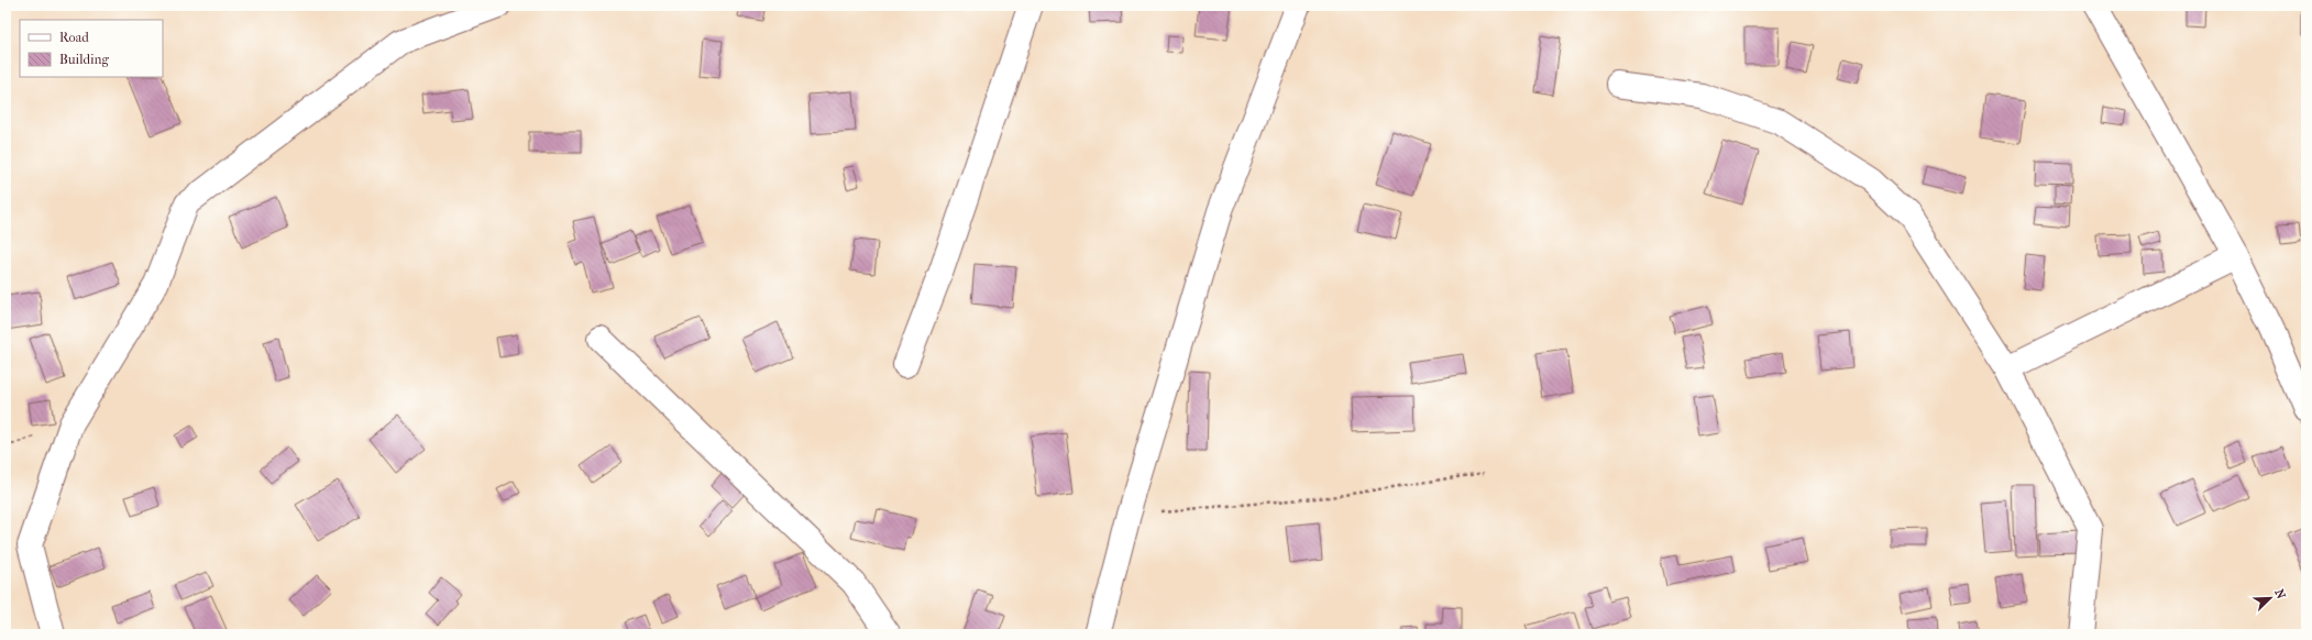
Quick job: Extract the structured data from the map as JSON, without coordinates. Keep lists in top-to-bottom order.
{
  "legend": ["Road", "Building"],
  "north": "top right"
}
